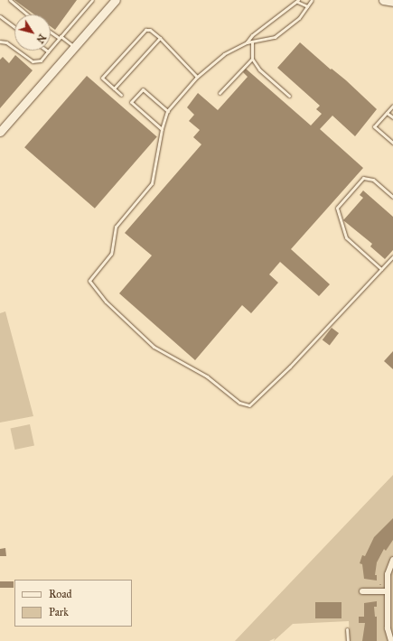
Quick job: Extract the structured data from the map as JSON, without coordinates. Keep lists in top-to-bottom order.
{
  "legend": ["Road", "Park"],
  "north": "bottom right"
}
